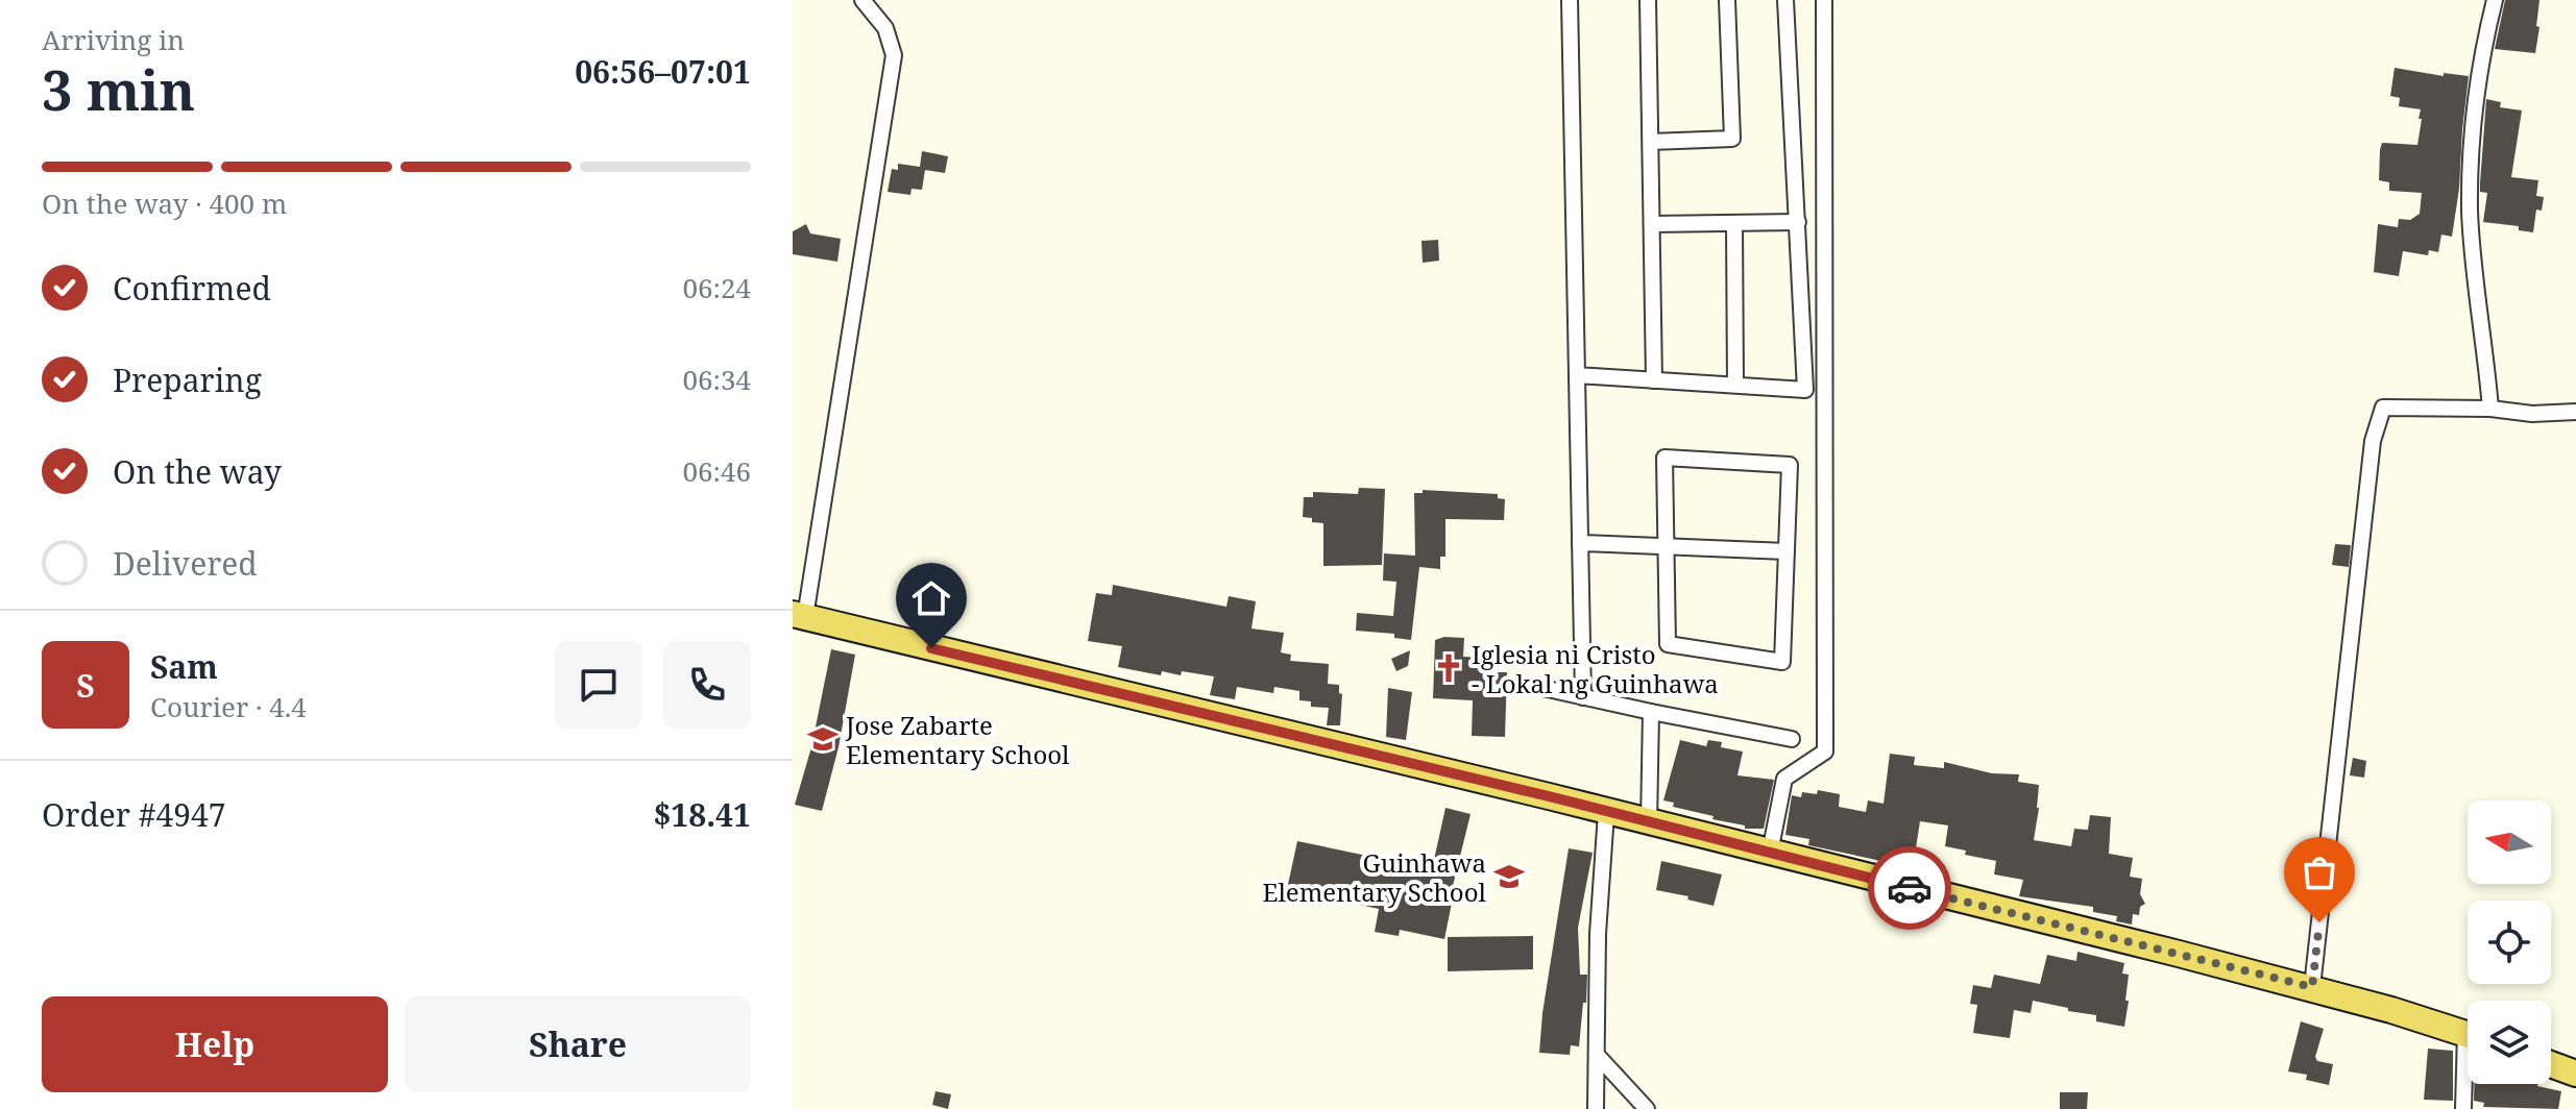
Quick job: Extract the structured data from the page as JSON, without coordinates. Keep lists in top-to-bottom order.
{
  "places": {
    "church": ["Iglesia ni Cristo - Lokal ng Guinhawa"],
    "school or university": ["Jose Zabarte Elementary School", "Guinhawa Elementary School"]
  },
  "north": "left",
  "page": {
    "heading": ["3 min", "Arriving in", "06:56–07:01"],
    "panel": [
      "Sam",
      "Courier · 4.4",
      "Order #4947",
      "$18.41"
    ],
    "bar": "On the way · 400 m",
    "list": [
      ["Confirmed", "06:24"],
      ["Preparing", "06:34"],
      ["On the way", "06:46"],
      "Delivered"
    ],
    "round": "S",
    "buttons": ["Help", "Share"]
  }
}
